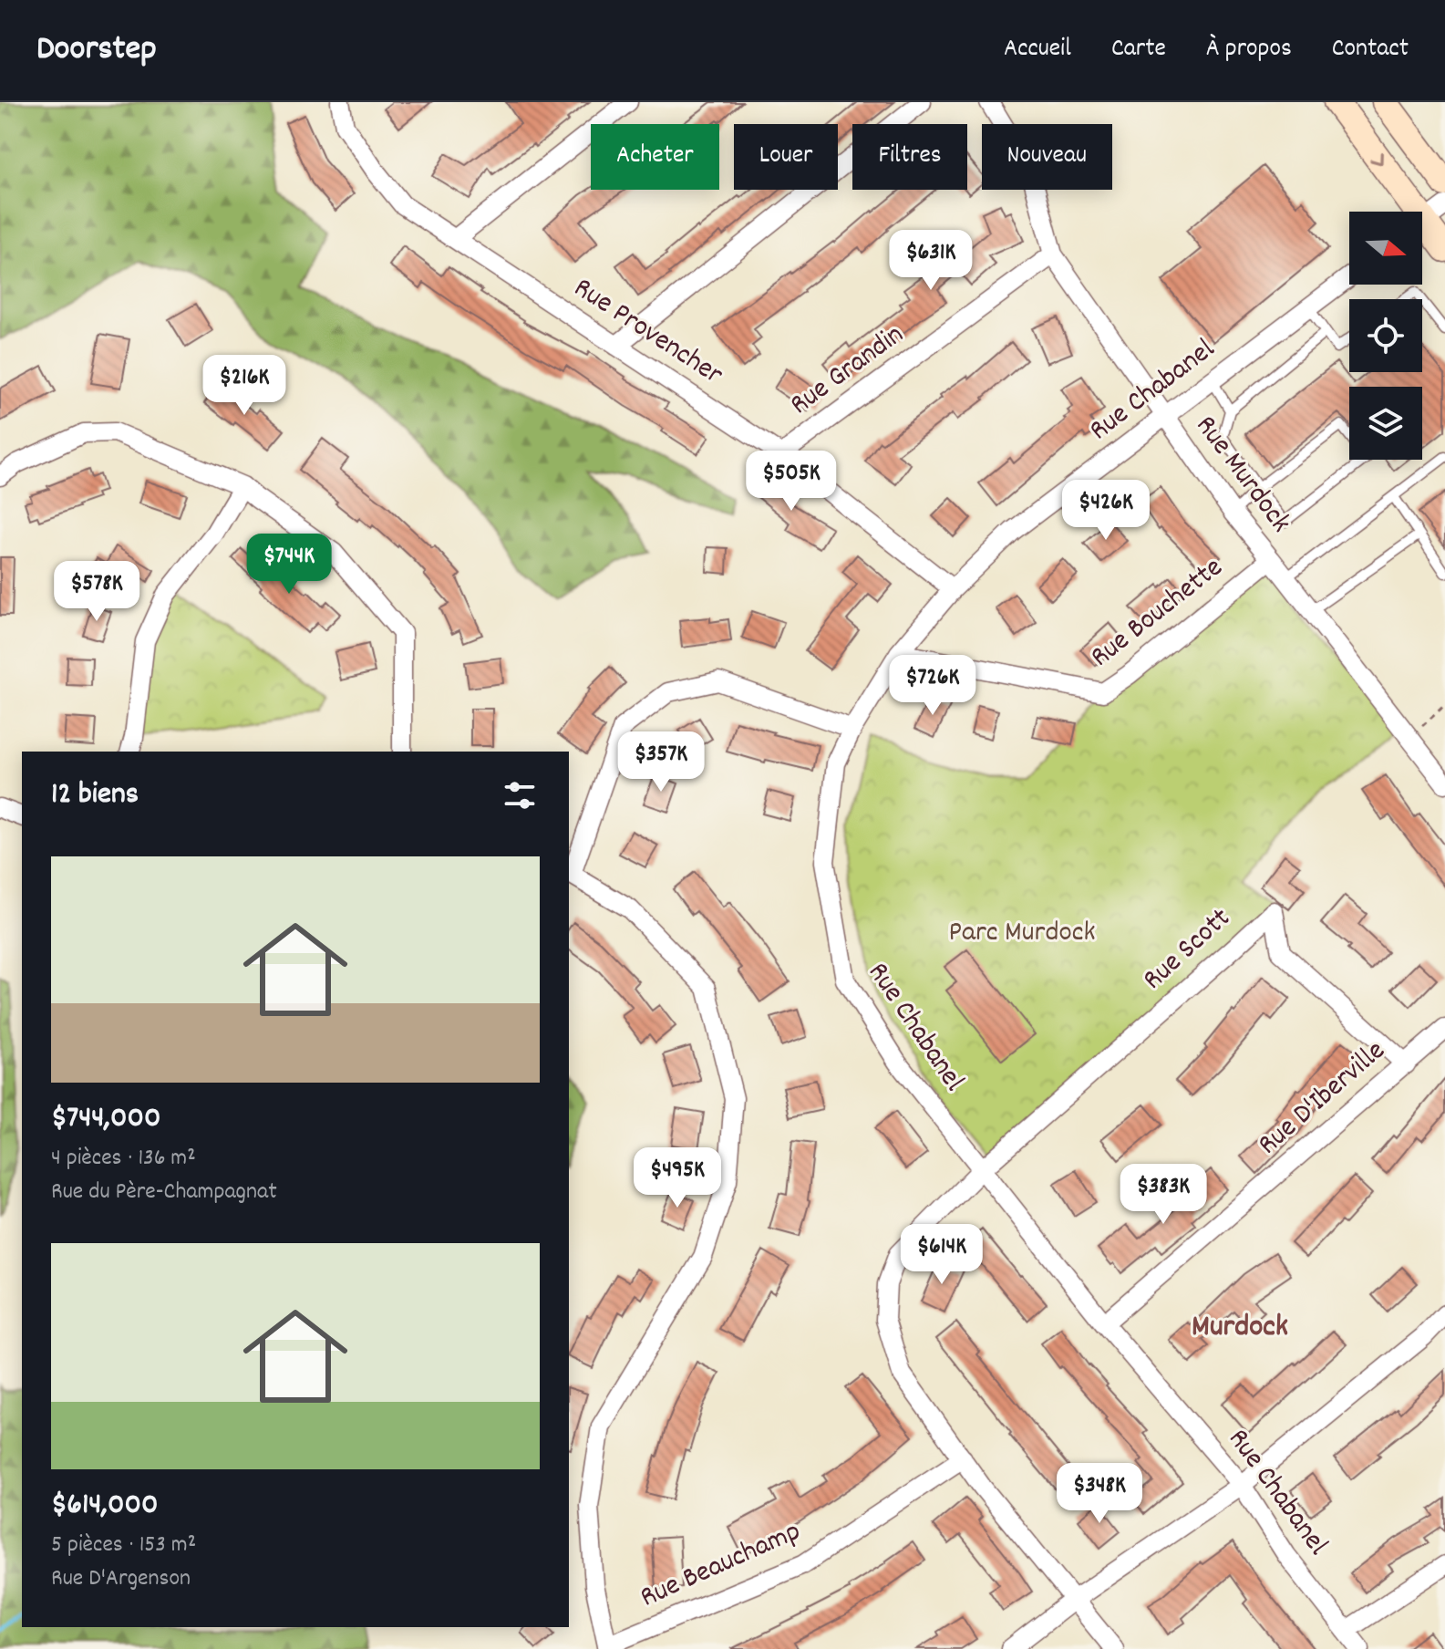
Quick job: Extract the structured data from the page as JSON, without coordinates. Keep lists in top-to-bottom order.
{
  "streets": {
    "street": [
      "Rue Provencher",
      "Rue Grandin",
      "Rue Chabanel",
      "Rue Murdock",
      "Rue Bouchette",
      "Rue Scott",
      "Rue D'Iberville",
      "Rue Beauchamp"
    ]
  },
  "crossings": [
    ["Rue Provencher", "Rue Grandin"],
    ["Rue Provencher", "Rue Chabanel"],
    ["Rue Grandin", "Rue Murdock"],
    ["Rue Chabanel", "Rue Murdock"],
    ["Rue Chabanel", "Rue Bouchette"],
    ["Rue Chabanel", "Rue Scott"],
    ["Rue Chabanel", "Rue D'Iberville"],
    ["Rue Murdock", "Rue Bouchette"],
    ["Rue Scott", "Rue D'Iberville"]
  ],
  "districts": ["Murdock"],
  "parks": ["Parc Murdock"],
  "north": "right",
  "page": {
    "header": "Doorstep",
    "nav": [
      "Accueil",
      "Carte",
      "À propos",
      "Contact"
    ],
    "chip": [
      "Acheter",
      "Louer",
      "Filtres",
      "Nouveau"
    ],
    "price": [
      "$631K",
      "$216K",
      "$505K",
      "$426K",
      "$744K",
      "$578K",
      "$726K",
      "$357K",
      "$495K",
      "$383K",
      "$614K",
      "$348K"
    ],
    "heading": "12 biens",
    "list": [
      {
        "name": "$744,000",
        "note": "4 pièces · 136 m² · Rue du Père-Champagnat"
      },
      {
        "name": "$614,000",
        "note": "5 pièces · 153 m² · Rue D'Argenson"
      }
    ]
  }
}
